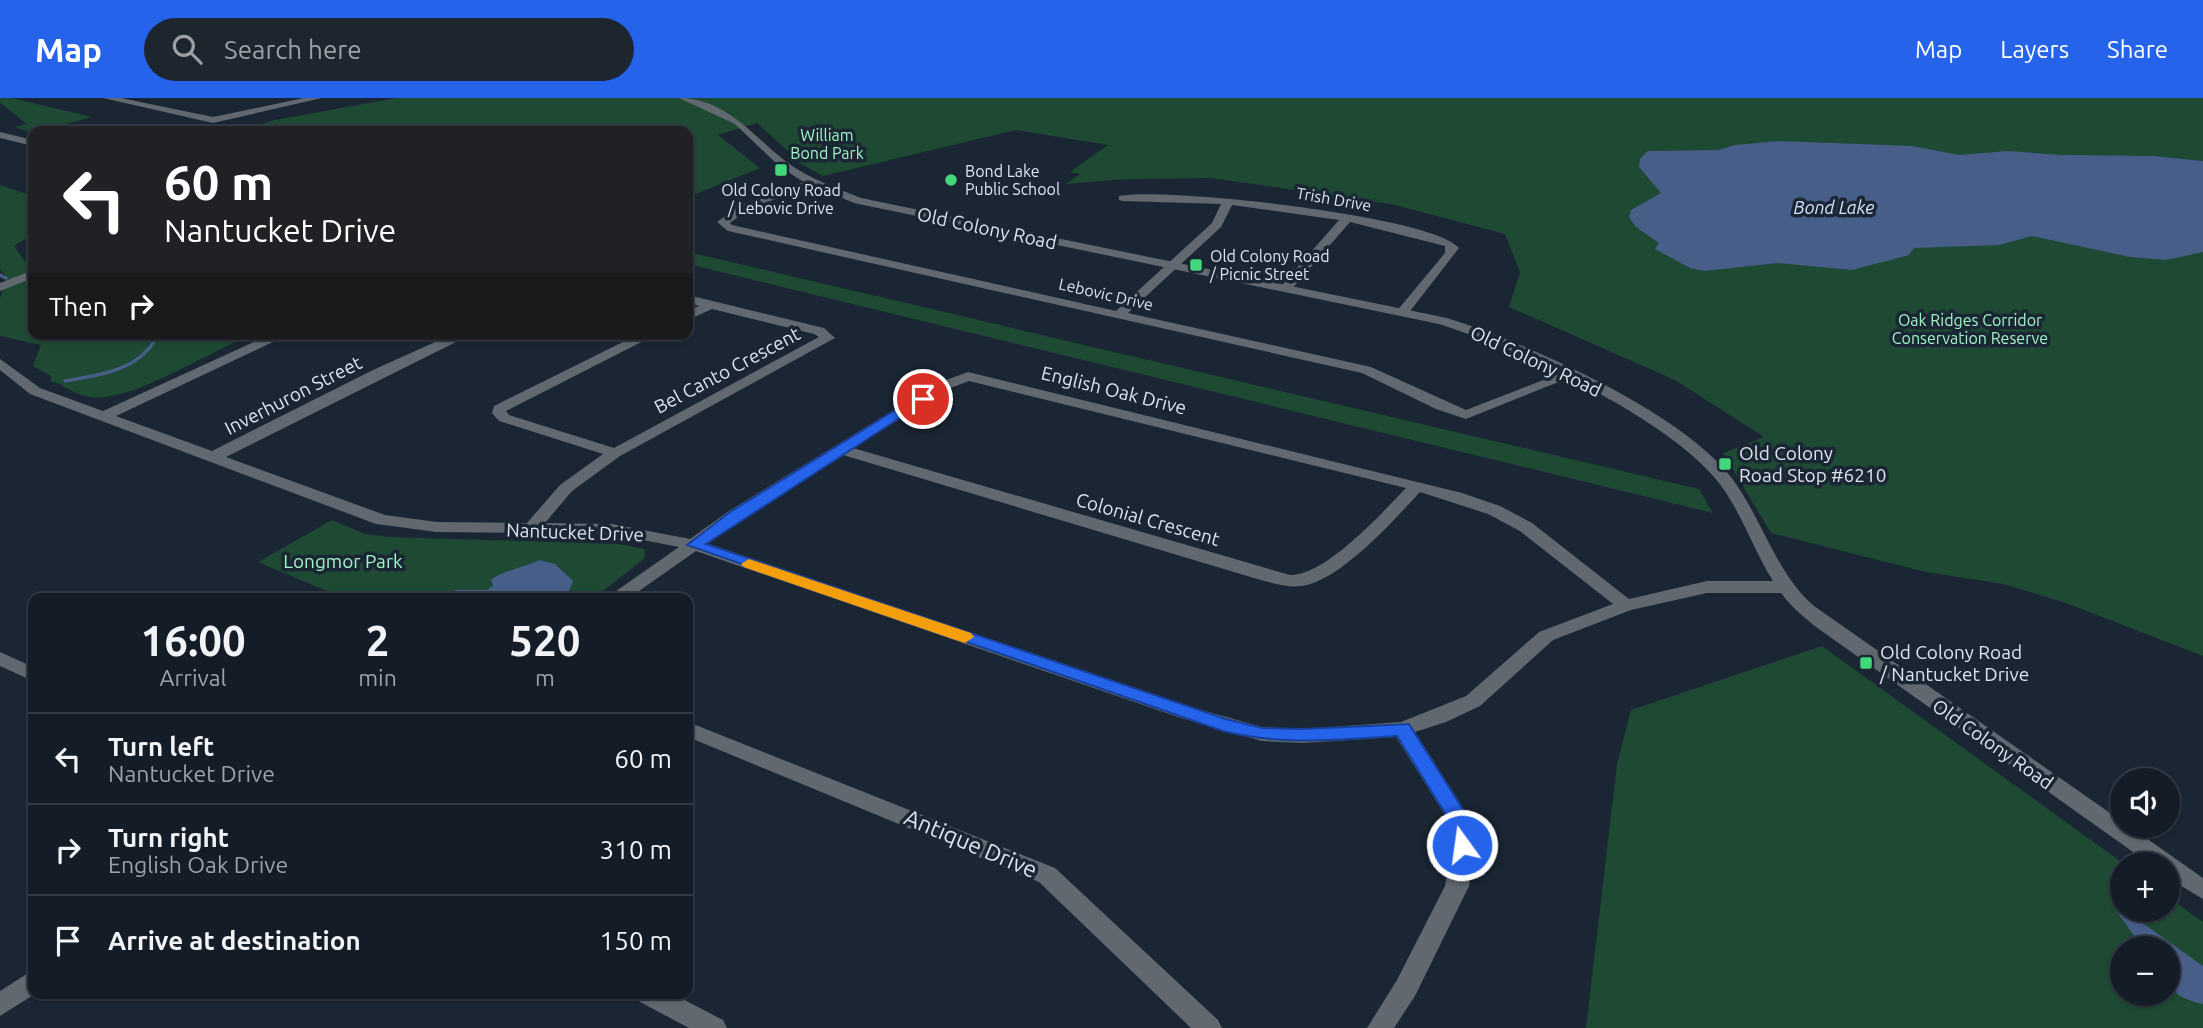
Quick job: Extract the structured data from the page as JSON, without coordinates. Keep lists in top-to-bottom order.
{
  "streets": {
    "street": [
      "Trish Drive",
      "Old Colony Road",
      "Lebovic Drive",
      "Bel Canto Crescent",
      "English Oak Drive",
      "Inverhuron Street",
      "Colonial Crescent",
      "Nantucket Drive",
      "Antique Drive"
    ]
  },
  "crossings": [
    ["Trish Drive", "Old Colony Road"],
    ["Old Colony Road", "Lebovic Drive"],
    ["Old Colony Road", "Nantucket Drive"],
    ["Bel Canto Crescent", "Nantucket Drive"],
    ["English Oak Drive", "Colonial Crescent"],
    ["English Oak Drive", "Nantucket Drive"],
    ["Inverhuron Street", "Nantucket Drive"]
  ],
  "water": ["Bond Lake"],
  "parks": ["William Bond Park", "Oak Ridges Corridor Conservation Reserve", "Longmor Park"],
  "places": {
    "transit": [
      "Old Colony Road / Lebovic Drive",
      "Old Colony Road / Picnic Street",
      "Old Colony Road Stop #6210",
      "Old Colony Road / Nantucket Drive"
    ],
    "other": ["Bond Lake Public School"]
  },
  "page": {
    "header": "Map",
    "search": "Search here",
    "nav": ["Map", "Layers", "Share"],
    "turn": ["60 m", "Nantucket Drive"],
    "then": "Then",
    "eta": [
      "16:00",
      "Arrival",
      "2",
      "min",
      "520",
      "m"
    ],
    "list": [
      {
        "name": "Turn left",
        "note": "Nantucket Drive",
        "value": "60 m"
      },
      {
        "name": "Turn right",
        "note": "English Oak Drive",
        "value": "310 m"
      },
      {
        "name": "Arrive at destination",
        "value": "150 m"
      }
    ],
    "map_buttons": ["+", "−"]
  }
}
